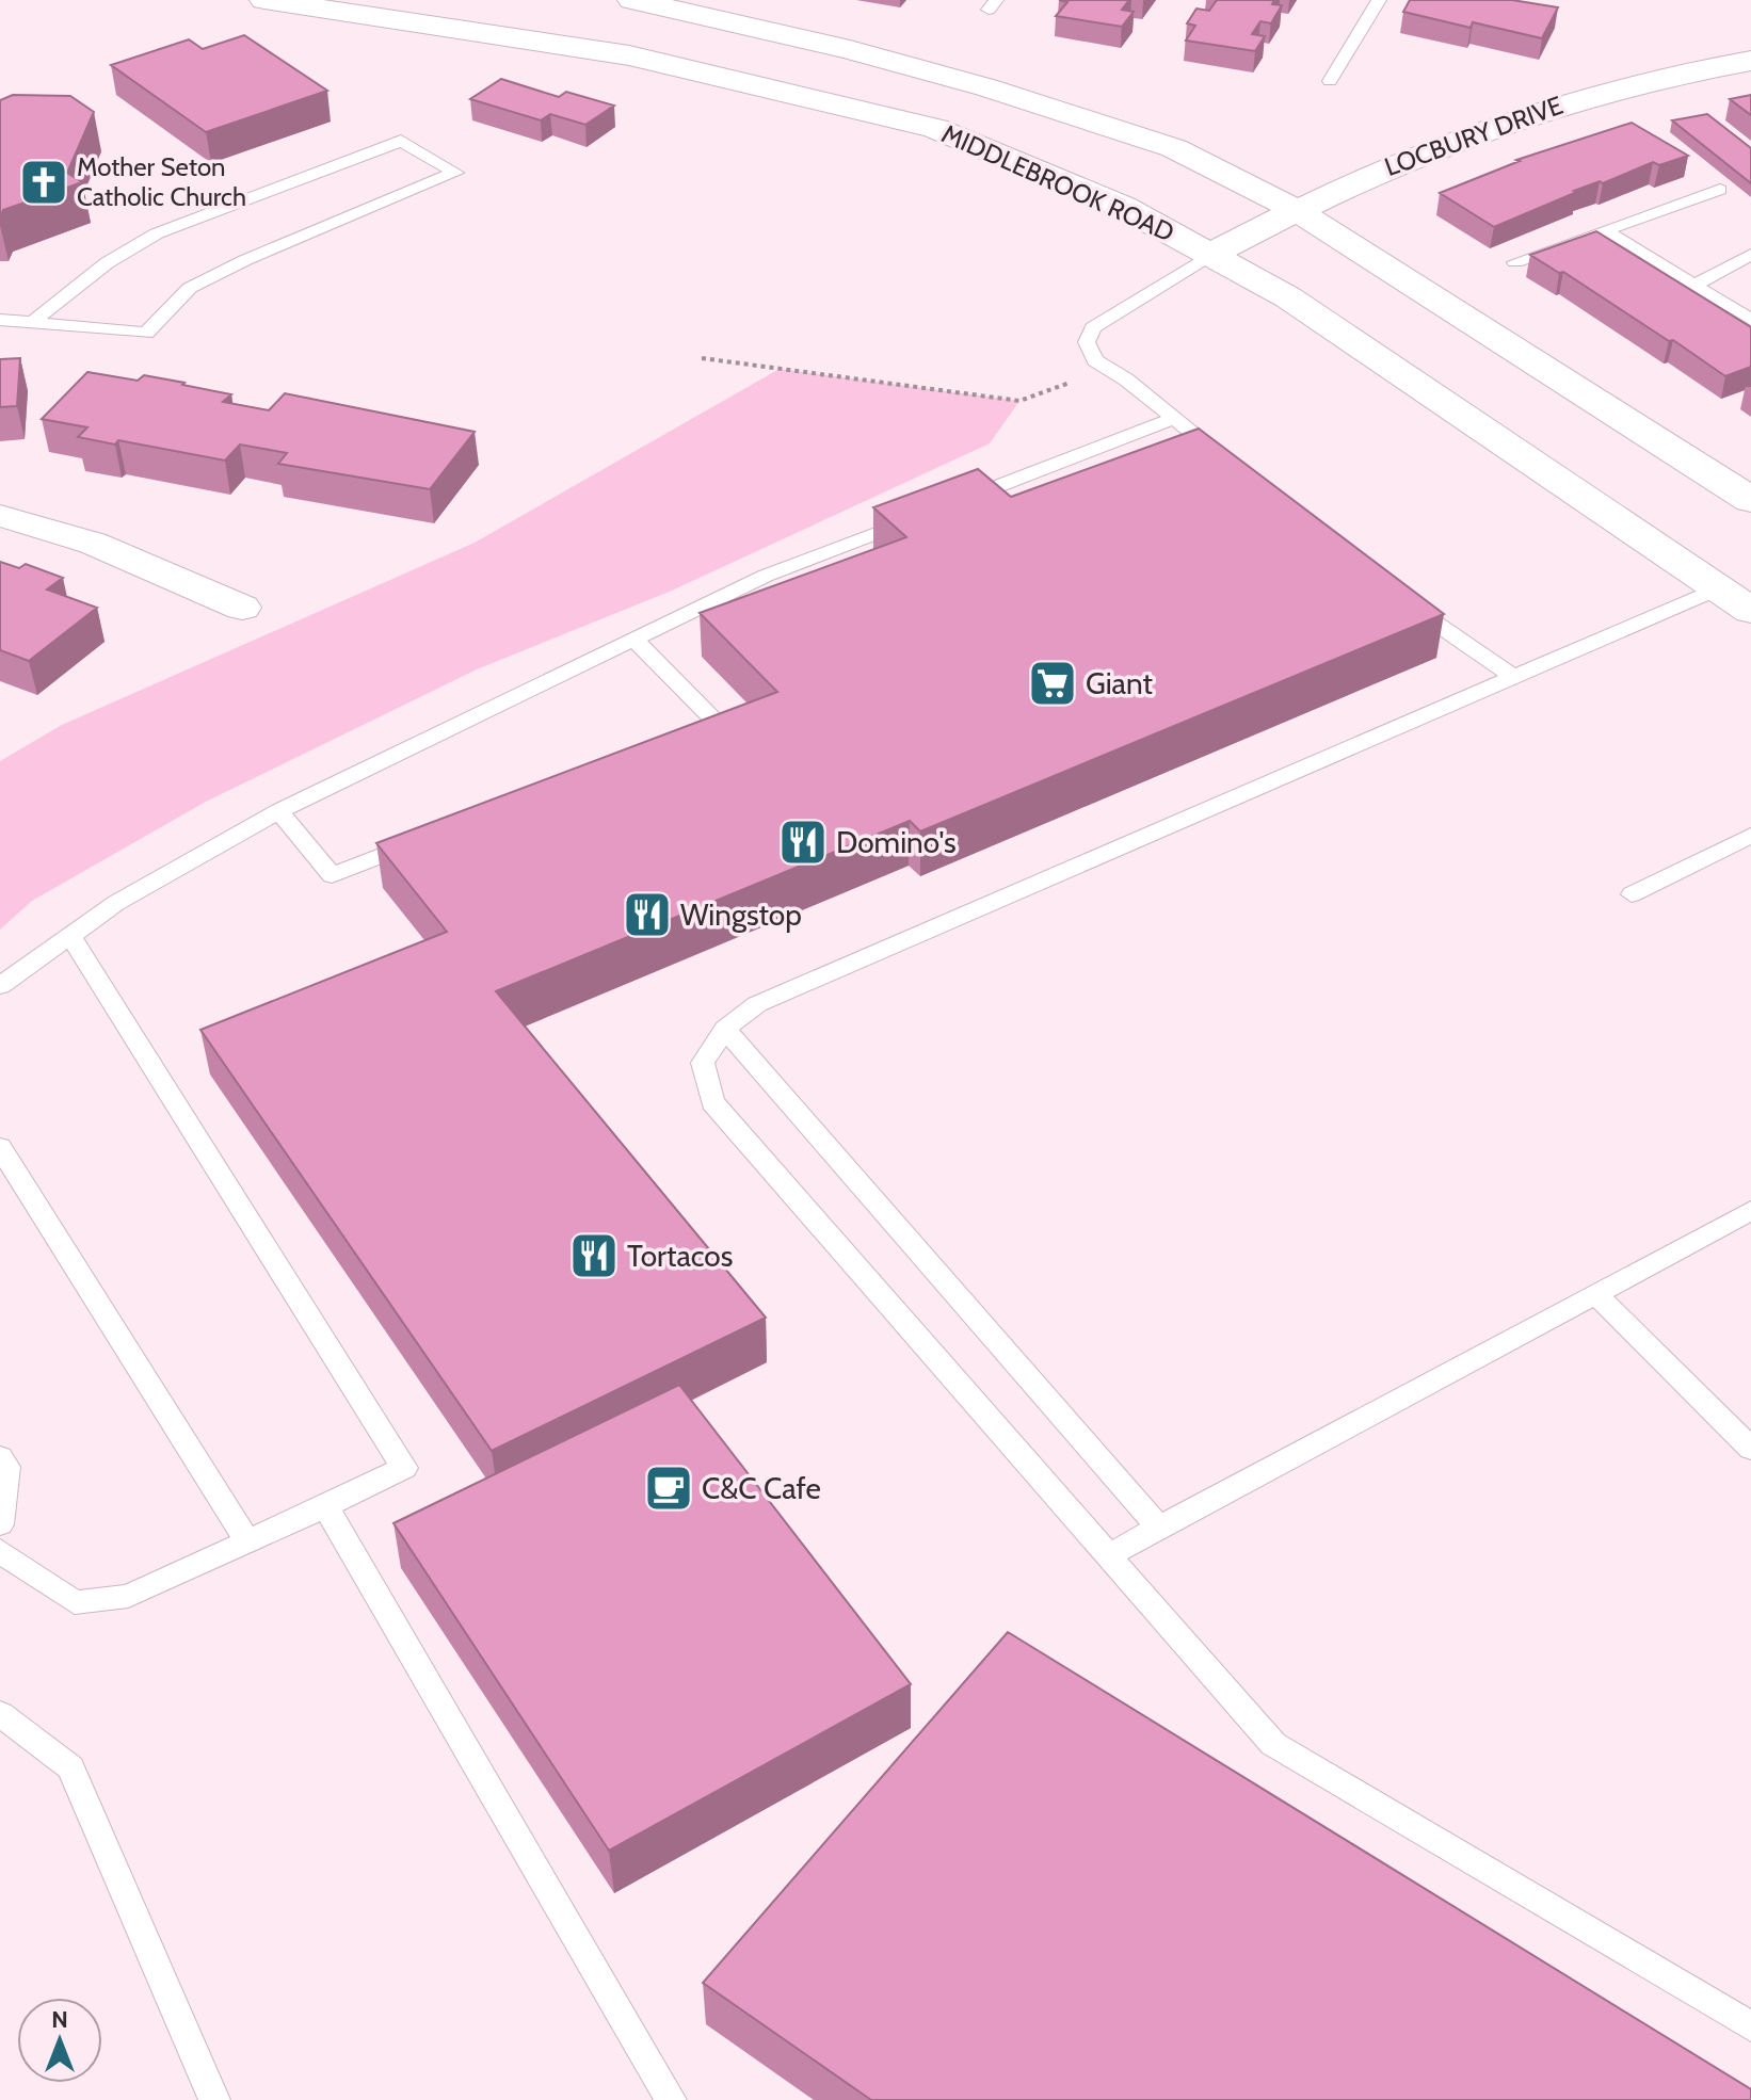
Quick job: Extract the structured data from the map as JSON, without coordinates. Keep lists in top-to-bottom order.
{
  "streets": {
    "main road": ["LOCBURY DRIVE", "MIDDLEBROOK ROAD"]
  },
  "crossings": [
    ["LOCBURY DRIVE", "MIDDLEBROOK ROAD"]
  ],
  "places": {
    "church": ["Mother Seton Catholic Church"],
    "supermarket": ["Giant"],
    "restaurant": ["Domino's", "Wingstop", "Tortacos"],
    "cafe": ["C&C Cafe"]
  },
  "north": "top"
}
